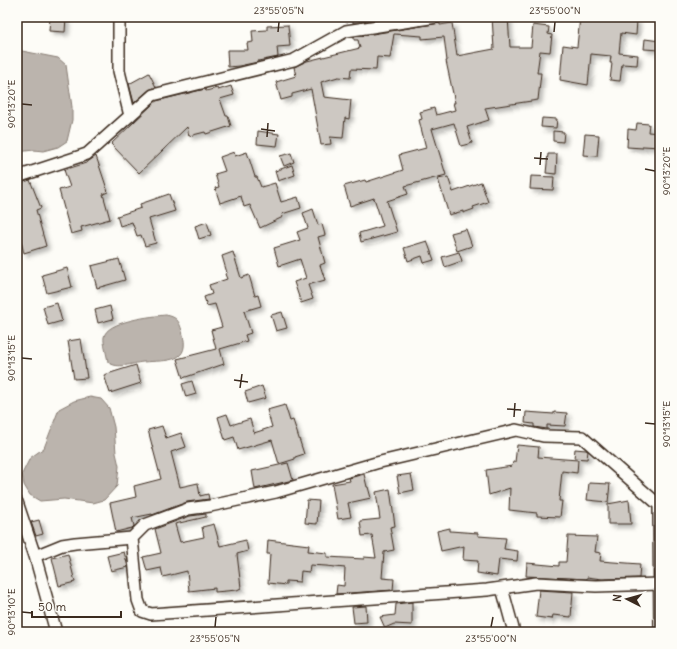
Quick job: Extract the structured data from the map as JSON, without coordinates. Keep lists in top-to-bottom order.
{
  "scale_bar": "50 m",
  "north": "left",
  "coordinates": [
    "23°55'05\"N",
    "23°55'00\"N",
    "90°13'20\"E",
    "90°13'15\"E",
    "90°13'10\"E"
  ]
}
